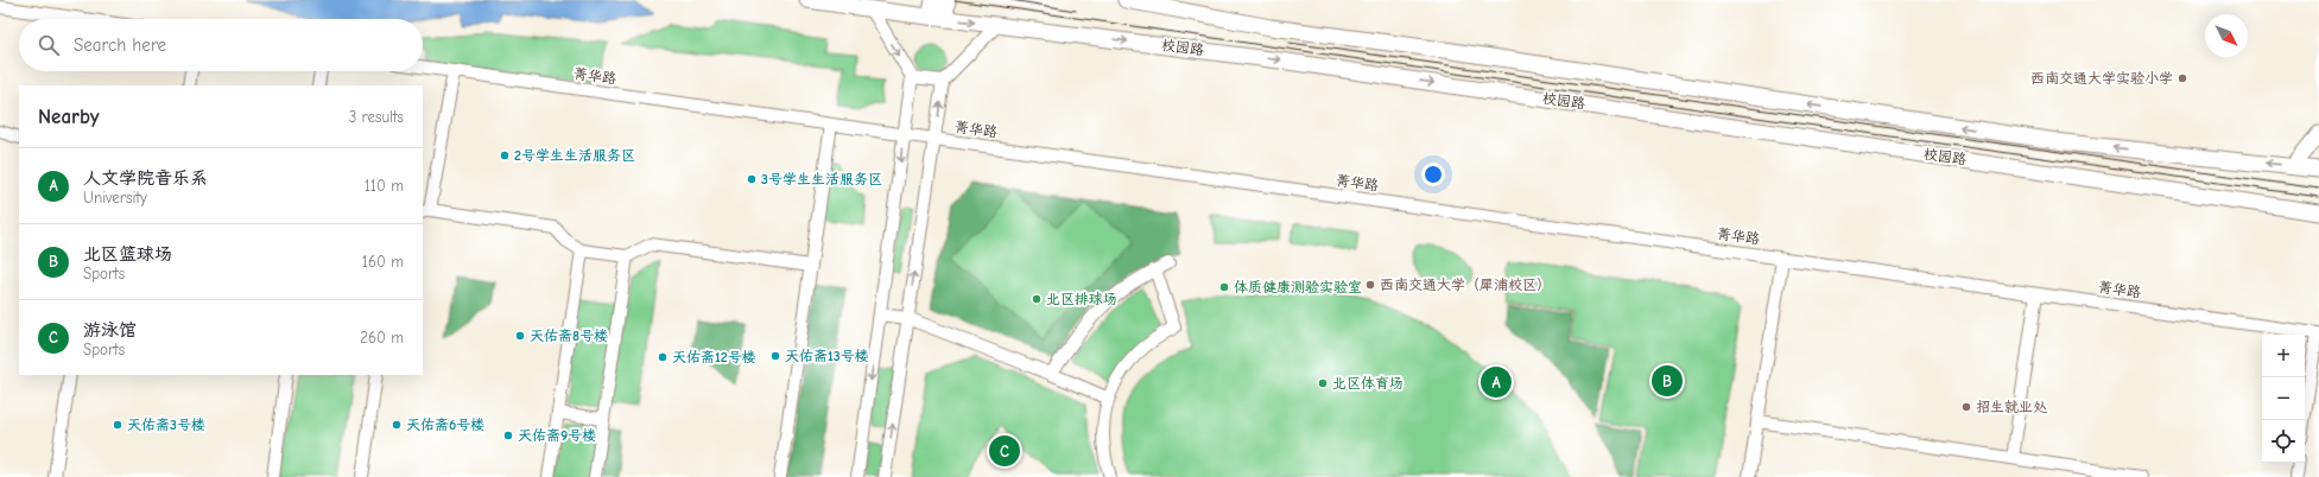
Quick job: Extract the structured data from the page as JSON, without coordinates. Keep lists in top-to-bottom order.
{
  "streets": {
    "street": ["校园路", "菁华路"]
  },
  "places": [
    "西南交通大学实验小学",
    "2号学生生活服务区",
    "3号学生生活服务区",
    "西南交通大学（犀浦校区）",
    "体质健康测验实验室",
    "北区排球场",
    "天佑斋8号楼",
    "天佑斋13号楼",
    "天佑斋12号楼",
    "北区体育场",
    "招生就业处",
    "天佑斋3号楼",
    "天佑斋6号楼",
    "天佑斋9号楼"
  ],
  "north": "bottom right",
  "page": {
    "search": "Search here",
    "heading": ["Nearby", "3 results"],
    "list": [
      {
        "mark": "A",
        "name": "人文学院音乐系",
        "note": "University",
        "value": "110 m"
      },
      {
        "mark": "B",
        "name": "北区篮球场",
        "note": "Sports",
        "value": "160 m"
      },
      {
        "mark": "C",
        "name": "游泳馆",
        "note": "Sports",
        "value": "260 m"
      }
    ],
    "map_buttons": ["+", "−"],
    "pins": ["B", "A", "C"]
  }
}
